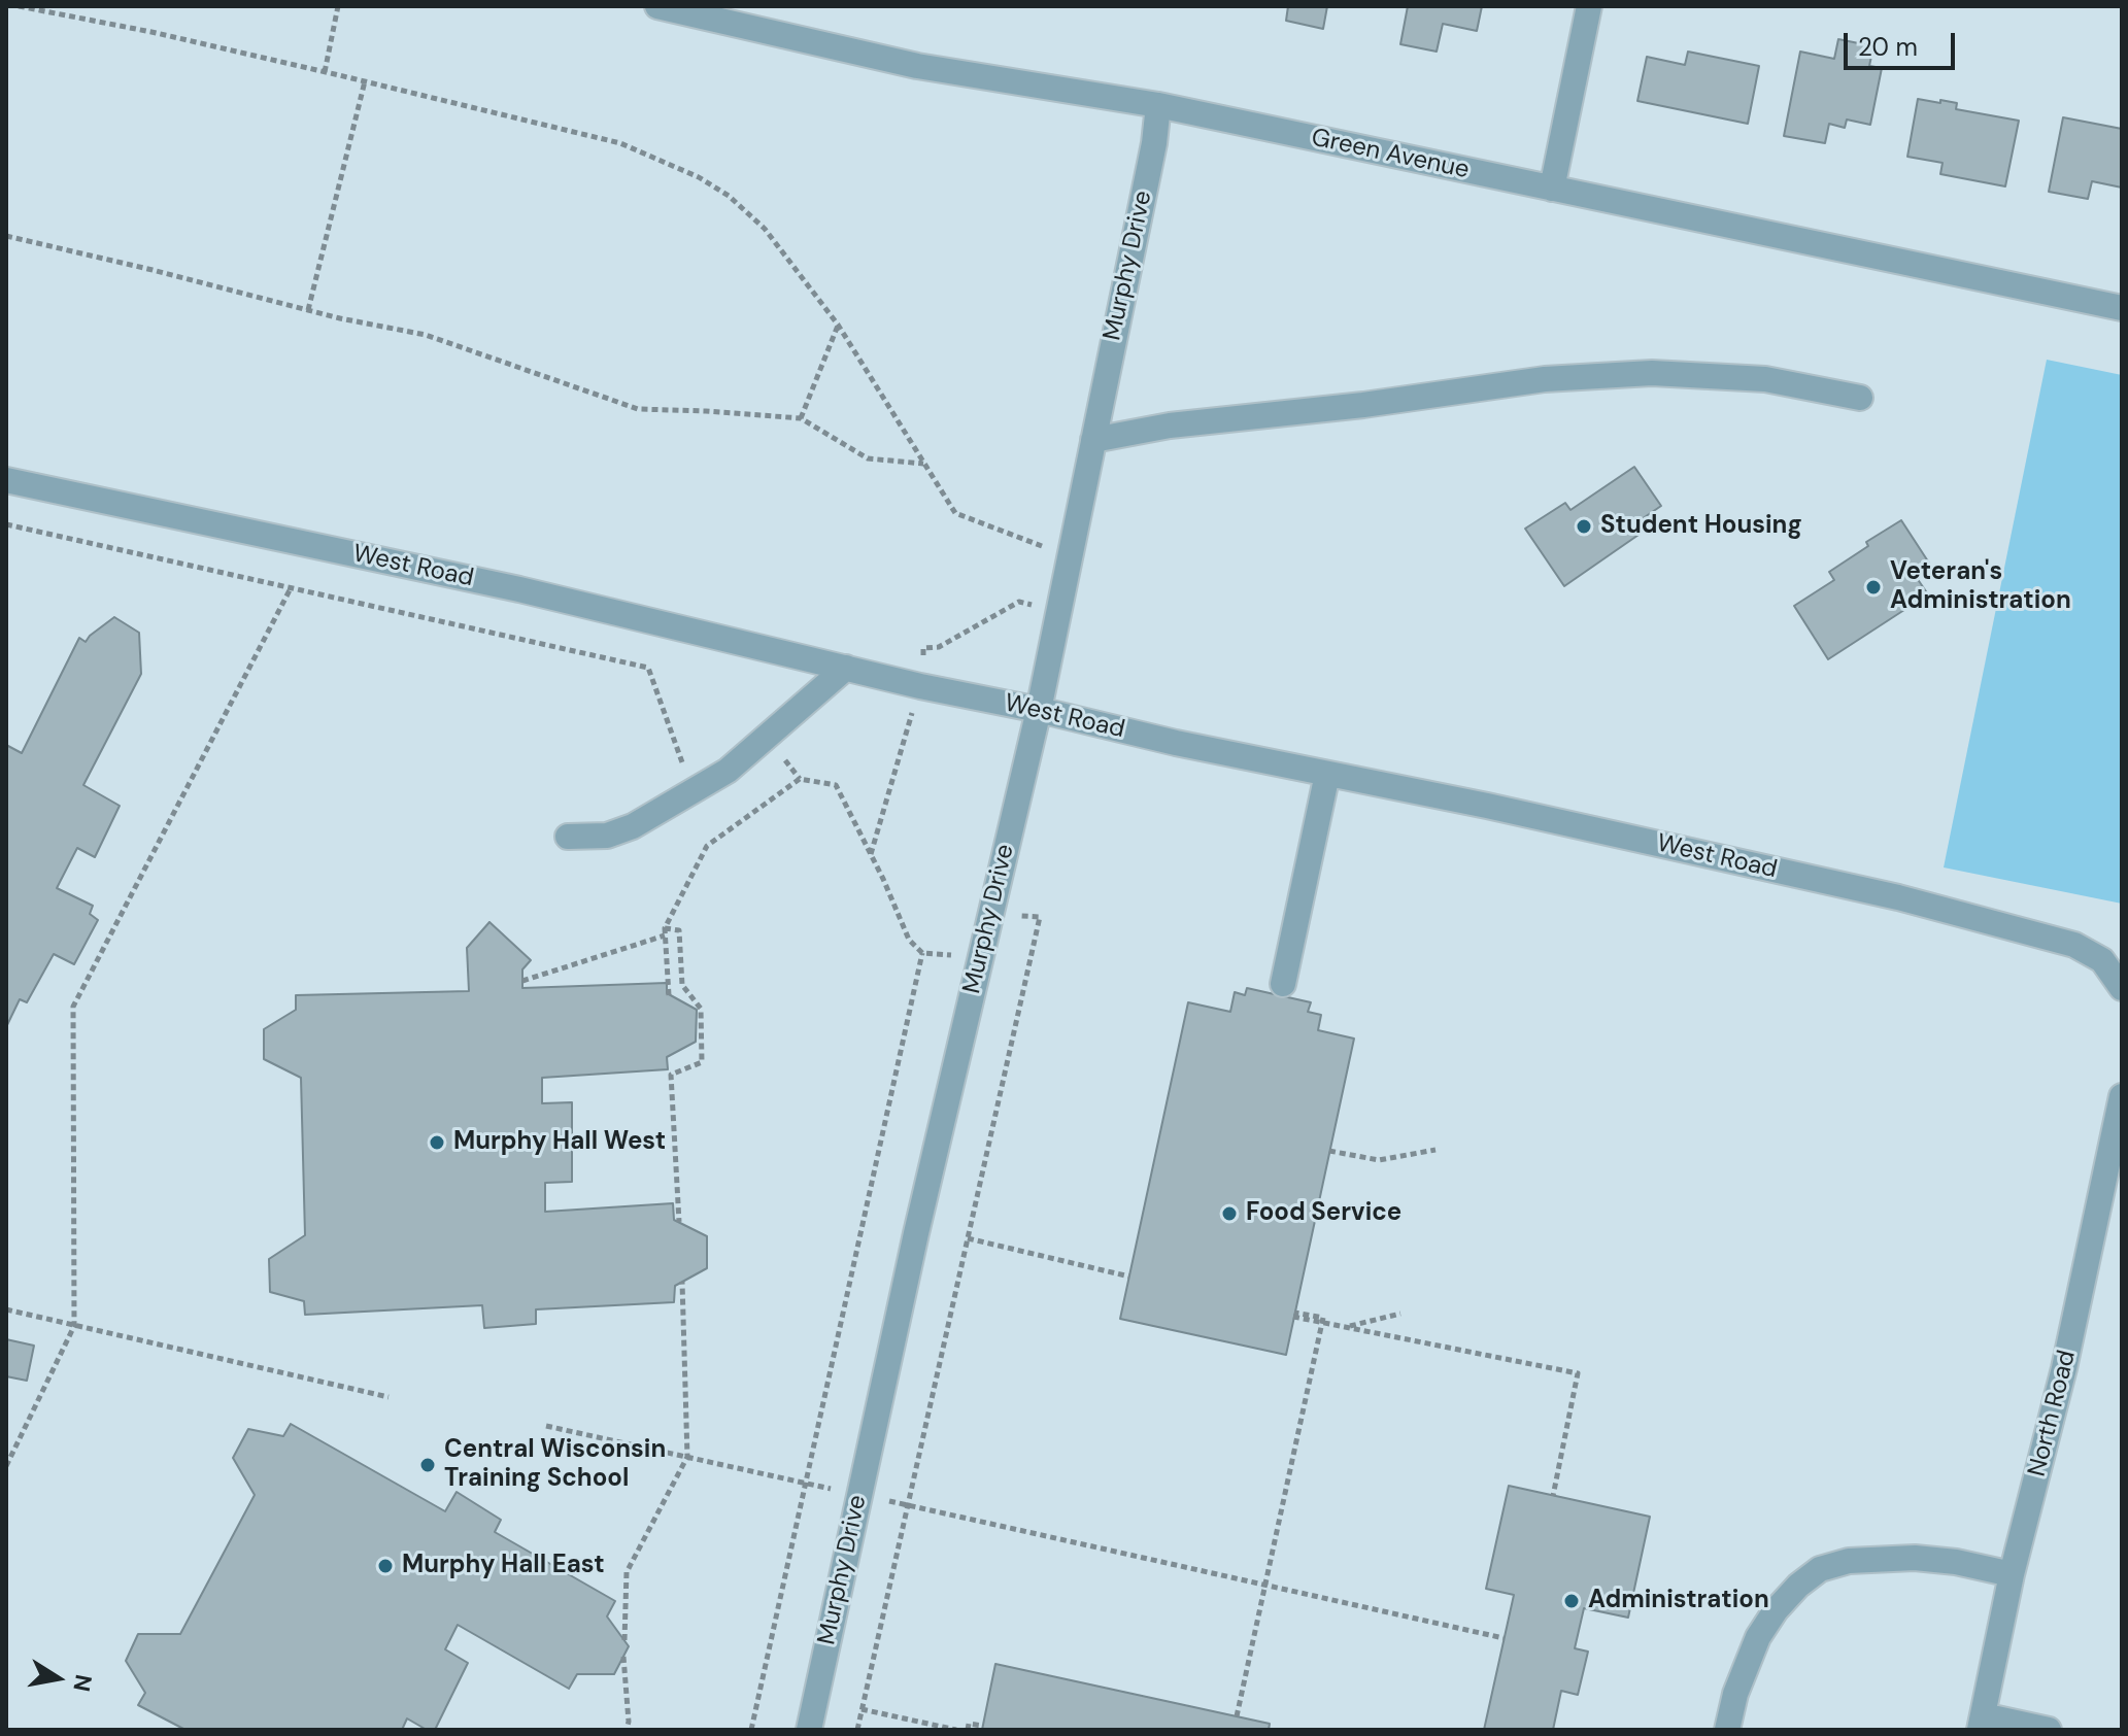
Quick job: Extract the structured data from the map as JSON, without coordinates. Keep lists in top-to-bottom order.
{
  "streets": {
    "street": [
      "Green Avenue",
      "Murphy Drive",
      "West Road",
      "North Road"
    ]
  },
  "crossings": [
    ["Green Avenue", "Murphy Drive"],
    ["Murphy Drive", "West Road"]
  ],
  "places": [
    "Student Housing",
    "Veteran's Administration",
    "Murphy Hall West",
    "Food Service",
    "Central Wisconsin Training School",
    "Murphy Hall East",
    "Administration"
  ],
  "scale_bar": "20 m",
  "north": "right"
}
